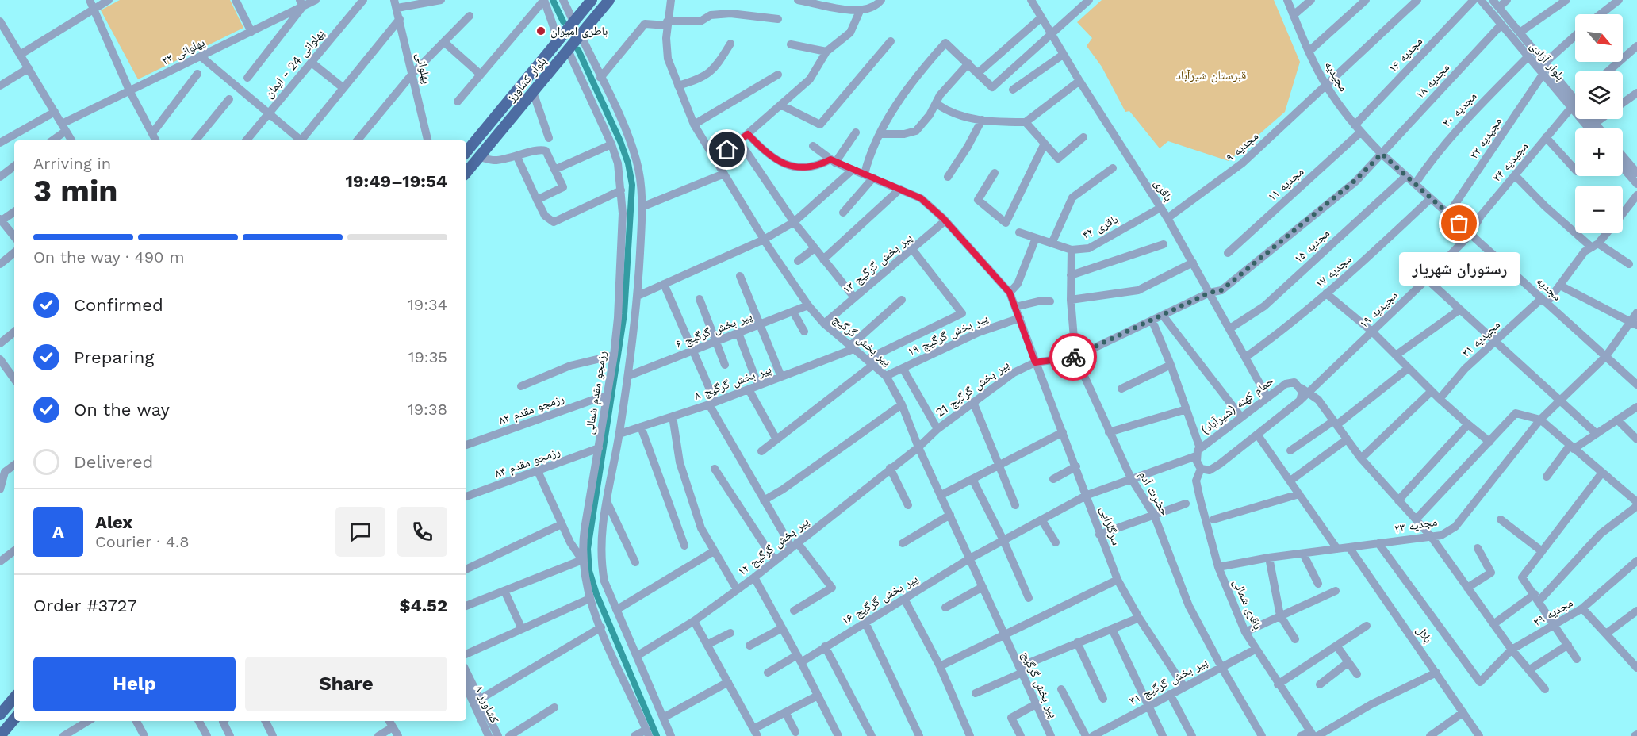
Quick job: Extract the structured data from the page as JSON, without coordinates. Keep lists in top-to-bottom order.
{
  "streets": {
    "main road": ["بلوار کشاورز"],
    "street": [
      "پهلوانی ۲۲",
      "مجدیه ۱۶",
      "بلوار آزادی",
      "پهلوانی 24 - ایمان",
      "پهلوانی",
      "مجیدیه",
      "مجدیه ۱۸",
      "مجدیه ۲۰",
      "مجیدیه ۲۲",
      "مجدیه ۹",
      "مجیدیه ۲۴",
      "مجدیه ۱۱",
      "باقری",
      "باقری ۴۲",
      "مجدیه ۱۵",
      "پیر بخش گرگیج ۱۳",
      "مجدیه ۱۷",
      "مجدیه",
      "مجیدیه ۱۹",
      "پیر بخش گرگیج ۶",
      "پیر بخش گرگیج ۱۹",
      "مجیدیه ۲۱",
      "پیر بخش گرگیج",
      "پیر بخش گرگیج ۸",
      "پیر بخش گرگیج 21",
      "رزمجو مقدم شمالی",
      "حمام کهنه (شیرآباد)",
      "رزمجو مقدم ۸۲",
      "رزمجو مقدم ۸۴",
      "حضرت آدم",
      "مجدیه ۲۳",
      "سرگلزایی",
      "پیر بخش گرگیج ۱۲",
      "پیر بخش گرگیج ۱۶",
      "باقری شمالی",
      "مجدیه ۲۹",
      "بلال",
      "پیر بخش گرگیج ۳۱",
      "کشاورز ۸"
    ]
  },
  "crossings": [
    ["مجدیه ۱۶", "مجیدیه"],
    ["مجدیه ۱۶", "مجدیه ۱۱"],
    ["بلوار آزادی", "مجدیه ۱۸"],
    ["بلوار آزادی", "مجدیه ۲۰"],
    ["بلوار آزادی", "مجیدیه ۲۲"],
    ["بلوار آزادی", "مجیدیه ۲۴"],
    ["مجیدیه", "مجدیه ۱۸"],
    ["مجیدیه", "مجدیه ۹"],
    ["مجیدیه", "مجدیه ۱۱"],
    ["مجیدیه", "مجدیه"],
    ["بلوار کشاورز", "رزمجو مقدم شمالی"],
    ["مجدیه ۱۸", "باقری"],
    ["مجدیه ۱۸", "مجدیه"],
    ["مجدیه ۱۸", "پیر بخش گرگیج 21"],
    ["مجدیه ۲۰", "مجدیه"],
    ["مجیدیه ۲۲", "مجدیه"],
    ["مجدیه ۹", "باقری"],
    ["مجیدیه ۲۴", "مجدیه"],
    ["مجیدیه ۲۴", "مجیدیه ۱۹"],
    ["باقری", "باقری ۴۲"],
    ["باقری", "مجدیه ۱۵"],
    ["باقری", "مجدیه ۱۷"],
    ["باقری", "پیر بخش گرگیج 21"],
    ["باقری", "حمام کهنه (شیرآباد)"],
    ["باقری ۴۲", "حضرت آدم"],
    ["مجدیه ۱۵", "مجدیه"],
    ["پیر بخش گرگیج ۱۳", "پیر بخش گرگیج"],
    ["مجدیه ۱۷", "مجدیه"],
    ["مجدیه", "مجیدیه ۱۹"],
    ["مجدیه", "مجیدیه ۲۱"],
    ["مجدیه", "مجدیه ۲۳"],
    ["مجیدیه ۱۹", "حمام کهنه (شیرآباد)"],
    ["پیر بخش گرگیج ۶", "پیر بخش گرگیج"],
    ["پیر بخش گرگیج ۱۹", "پیر بخش گرگیج"],
    ["پیر بخش گرگیج ۱۹", "سرگلزایی"],
    ["پیر بخش گرگیج", "پیر بخش گرگیج ۸"],
    ["پیر بخش گرگیج", "پیر بخش گرگیج 21"],
    ["پیر بخش گرگیج", "پیر بخش گرگیج ۱۲"],
    ["پیر بخش گرگیج", "پیر بخش گرگیج ۱۶"],
    ["پیر بخش گرگیج 21", "حضرت آدم"],
    ["پیر بخش گرگیج 21", "سرگلزایی"],
    ["پیر بخش گرگیج 21", "پیر بخش گرگیج ۱۲"],
    ["رزمجو مقدم شمالی", "رزمجو مقدم ۸۲"],
    ["رزمجو مقدم شمالی", "رزمجو مقدم ۸۴"],
    ["حمام کهنه (شیرآباد)", "حضرت آدم"],
    ["حمام کهنه (شیرآباد)", "سرگلزایی"],
    ["حمام کهنه (شیرآباد)", "پیر بخش گرگیج ۱۶"],
    ["حضرت آدم", "پیر بخش گرگیج ۳۱"],
    ["مجدیه ۲۳", "باقری شمالی"],
    ["مجدیه ۲۳", "مجدیه ۲۹"],
    ["مجدیه ۲۳", "بلال"],
    ["سرگلزایی", "پیر بخش گرگیج ۱۶"],
    ["سرگلزایی", "پیر بخش گرگیج ۳۱"],
    ["باقری شمالی", "پیر بخش گرگیج ۳۱"]
  ],
  "parks": ["قبرستان شیرآباد"],
  "places": ["باطری امیران", "رستوران شهریار"],
  "north": "bottom right",
  "page": {
    "map_buttons": ["+", "−"],
    "heading": ["3 min", "Arriving in", "19:49–19:54"],
    "panel": [
      "Alex",
      "Courier · 4.8",
      "Order #3727",
      "$4.52"
    ],
    "bar": "On the way · 490 m",
    "bubble": "رستوران شهریار",
    "list": [
      ["Confirmed", "19:34"],
      ["Preparing", "19:35"],
      ["On the way", "19:38"],
      "Delivered"
    ],
    "round": "A",
    "buttons": ["Help", "Share"]
  }
}
